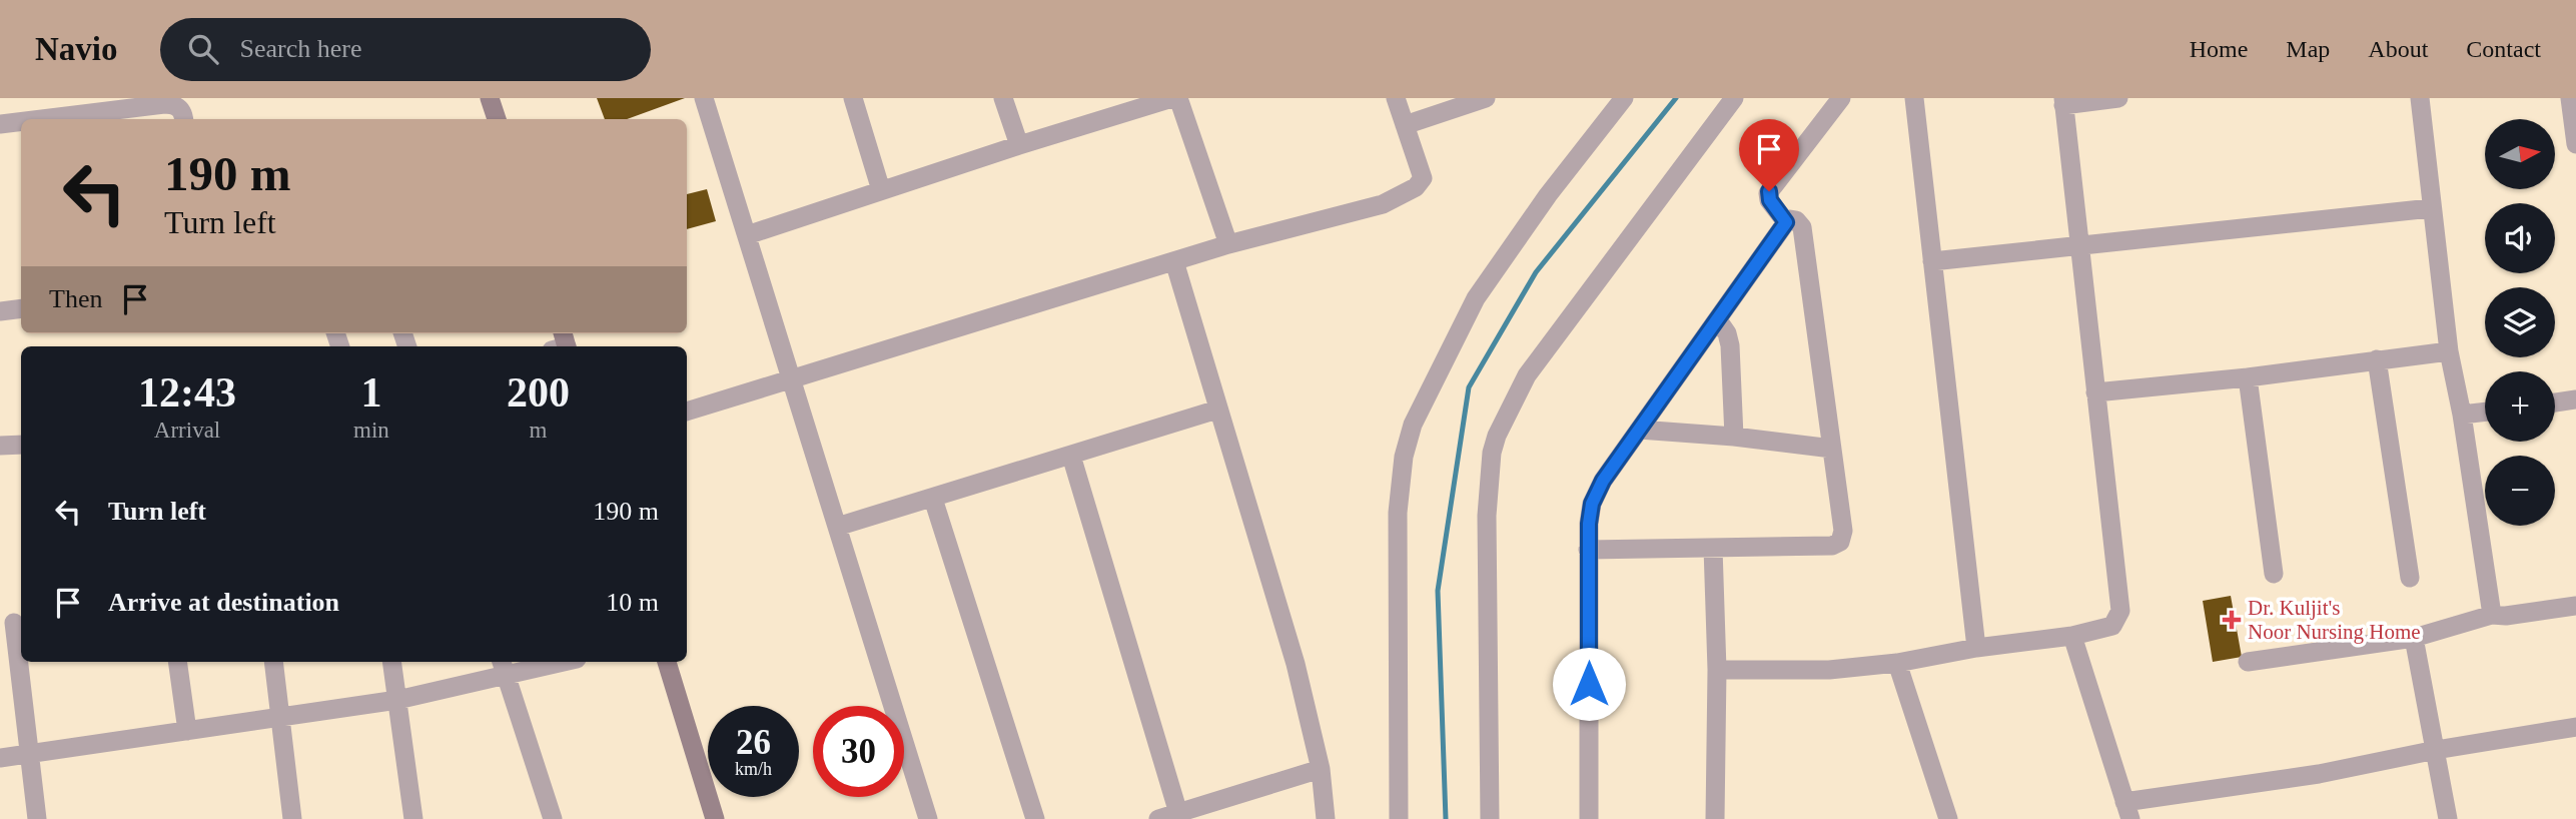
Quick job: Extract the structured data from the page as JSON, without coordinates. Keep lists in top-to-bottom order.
{
  "places": {
    "health": ["Dr. Kuljit's Noor Nursing Home"]
  },
  "north": "right",
  "page": {
    "header": "Navio",
    "search": "Search here",
    "nav": [
      "Home",
      "Map",
      "About",
      "Contact"
    ],
    "map_buttons": ["+", "−"],
    "turn": ["190 m", "Turn left"],
    "then": "Then",
    "eta": [
      "12:43",
      "Arrival",
      "1",
      "min",
      "200",
      "m"
    ],
    "list": [
      {
        "name": "Turn left",
        "value": "190 m"
      },
      {
        "name": "Arrive at destination",
        "value": "10 m"
      }
    ],
    "speed": "26 km/h",
    "limit": "30"
  }
}
